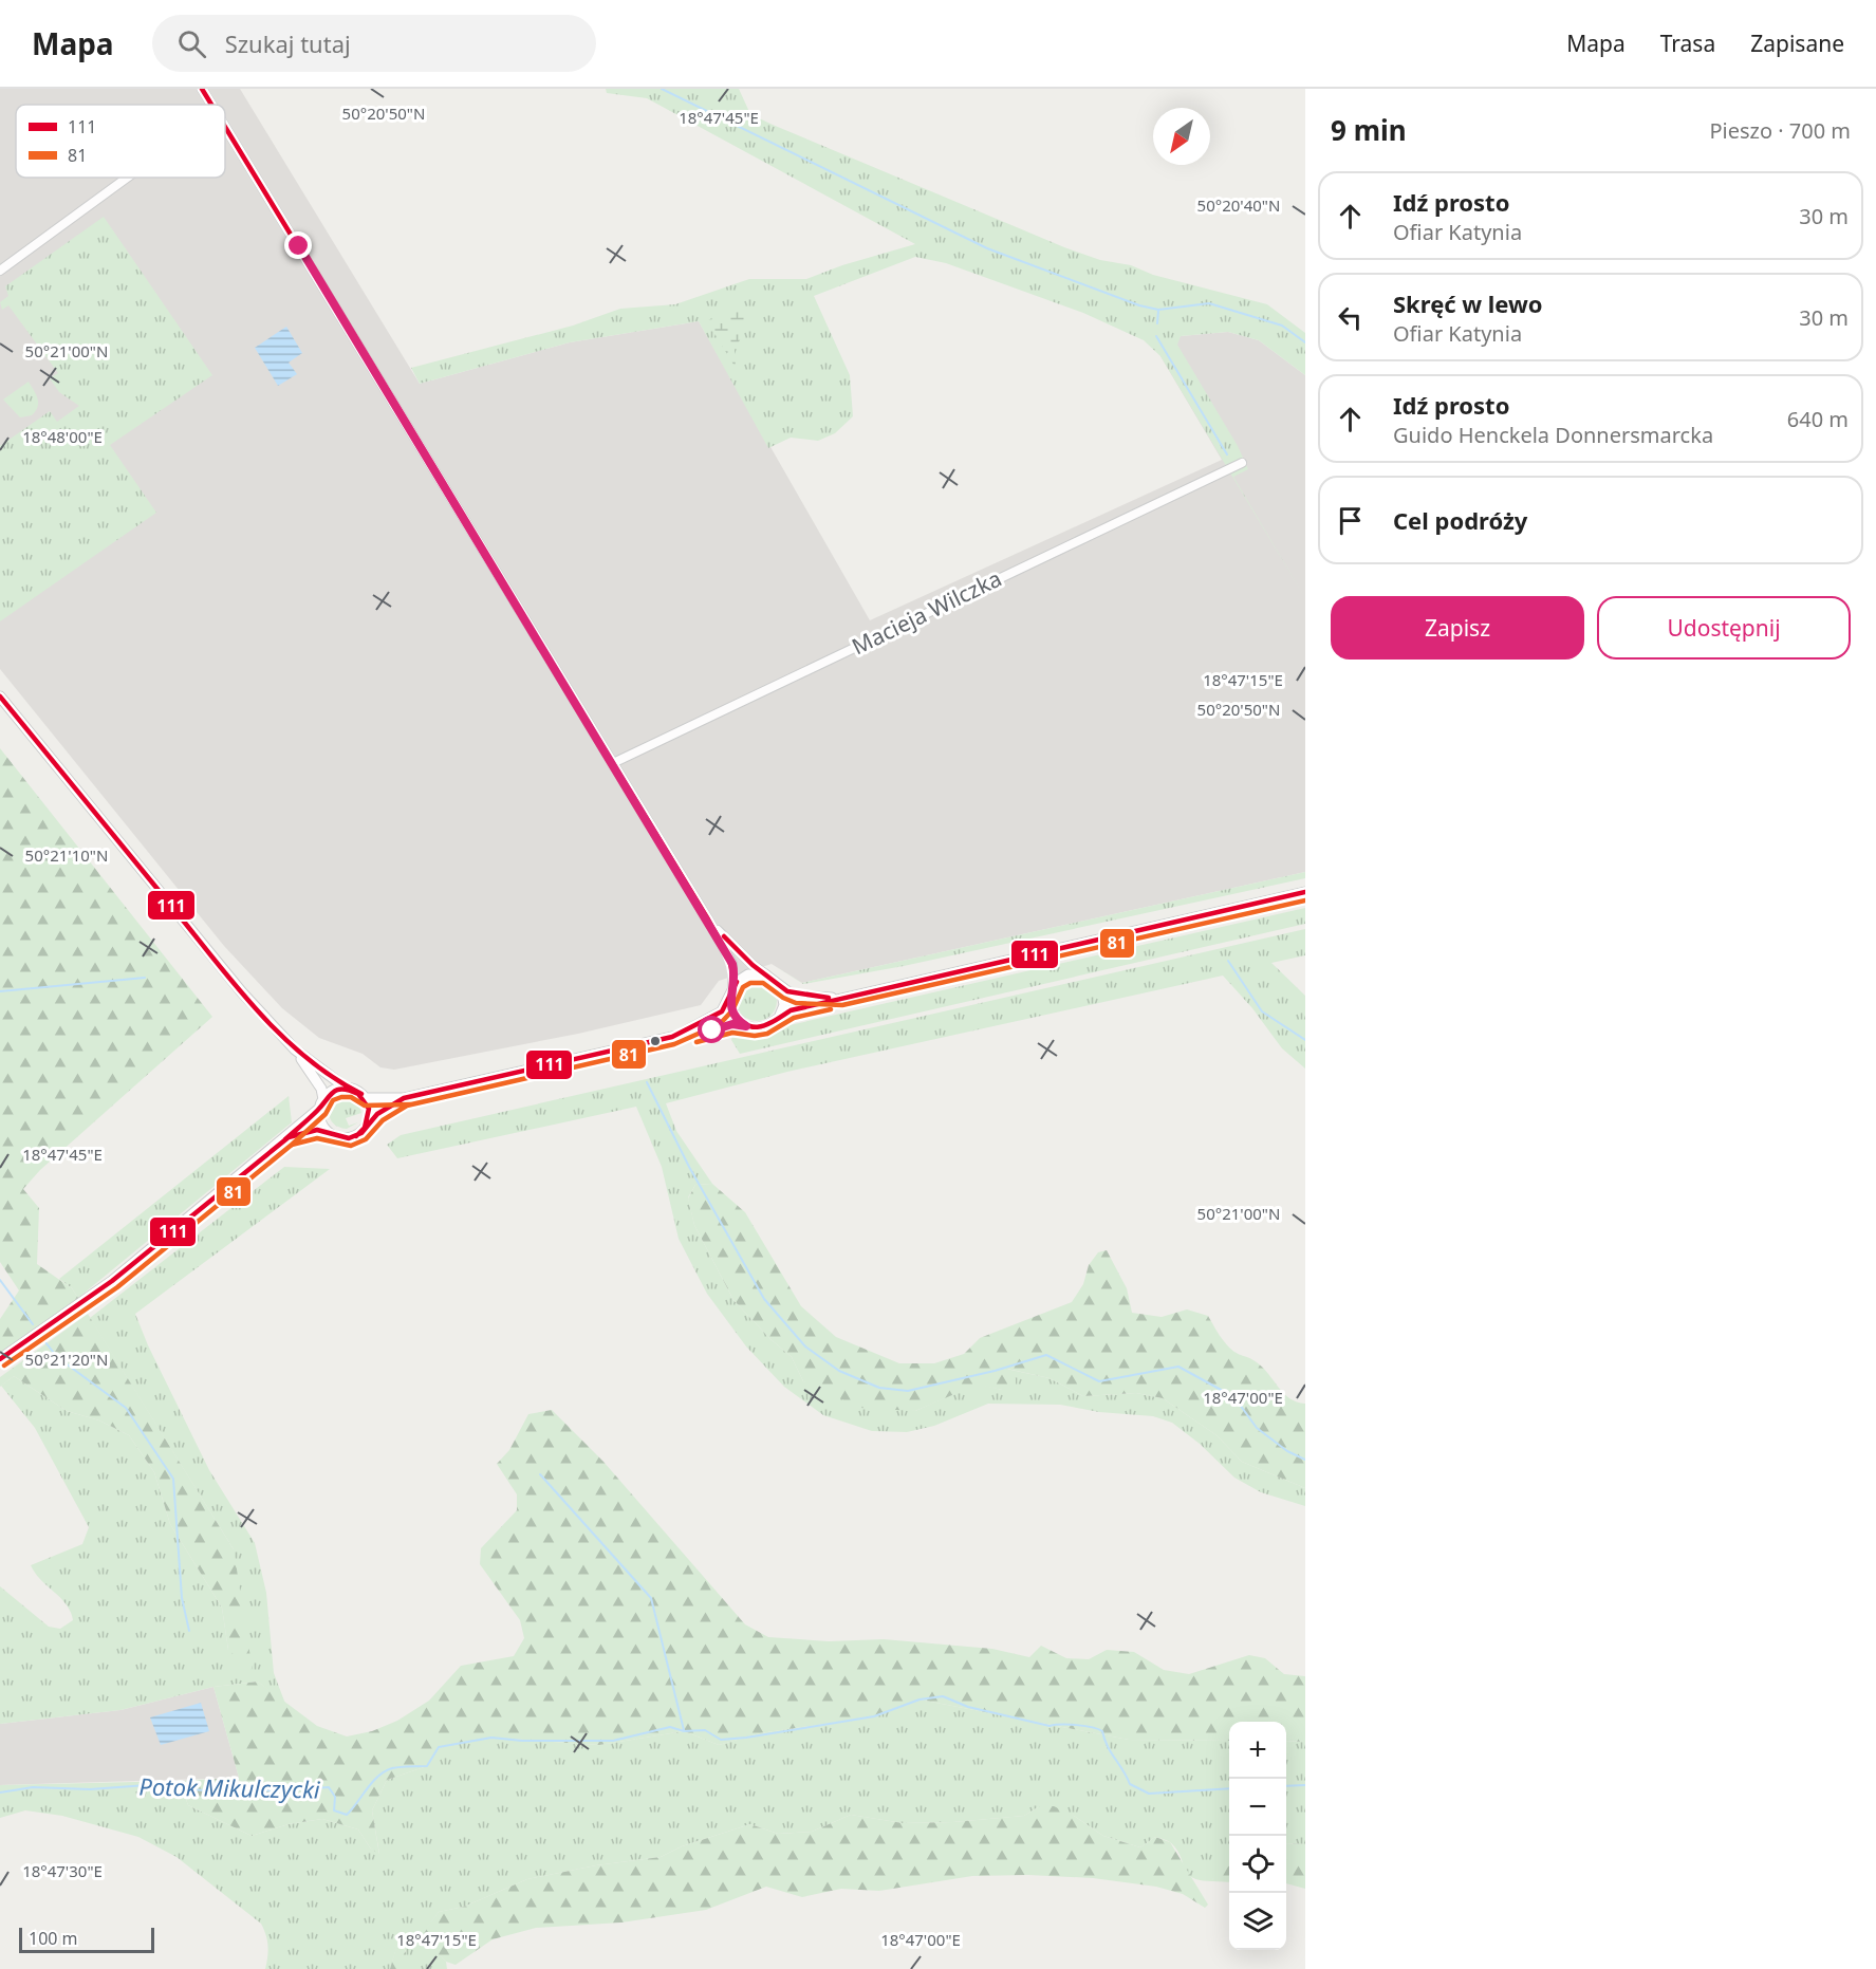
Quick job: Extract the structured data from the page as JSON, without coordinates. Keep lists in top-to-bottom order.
{
  "streets": {
    "street": ["Macieja Wilczka"]
  },
  "water": ["Potok Mikulczycki"],
  "lines": ["transit line 111", "transit line 81"],
  "legend": ["111", "81"],
  "scale_bar": "100 m",
  "north": "bottom left",
  "page": {
    "header": "Mapa",
    "search": "Szukaj tutaj",
    "nav": ["Mapa", "Trasa", "Zapisane"],
    "heading": ["9 min", "Pieszo · 700 m"],
    "list": [
      ["Idź prosto", "Ofiar Katynia", "30 m"],
      ["Skręć w lewo", "Ofiar Katynia", "30 m"],
      ["Idź prosto", "Guido Henckela Donnersmarcka", "640 m"],
      "Cel podróży"
    ],
    "buttons": ["Zapisz", "Udostępnij"],
    "map_buttons": ["+", "−"],
    "scale": "100 m"
  },
  "coordinates": [
    "50°20'50\"N",
    "18°47'45\"E",
    "50°20'40\"N",
    "50°21'00\"N",
    "18°48'00\"E",
    "18°47'15\"E",
    "50°21'10\"N",
    "50°21'20\"N",
    "18°47'00\"E",
    "18°47'30\"E"
  ]
}
